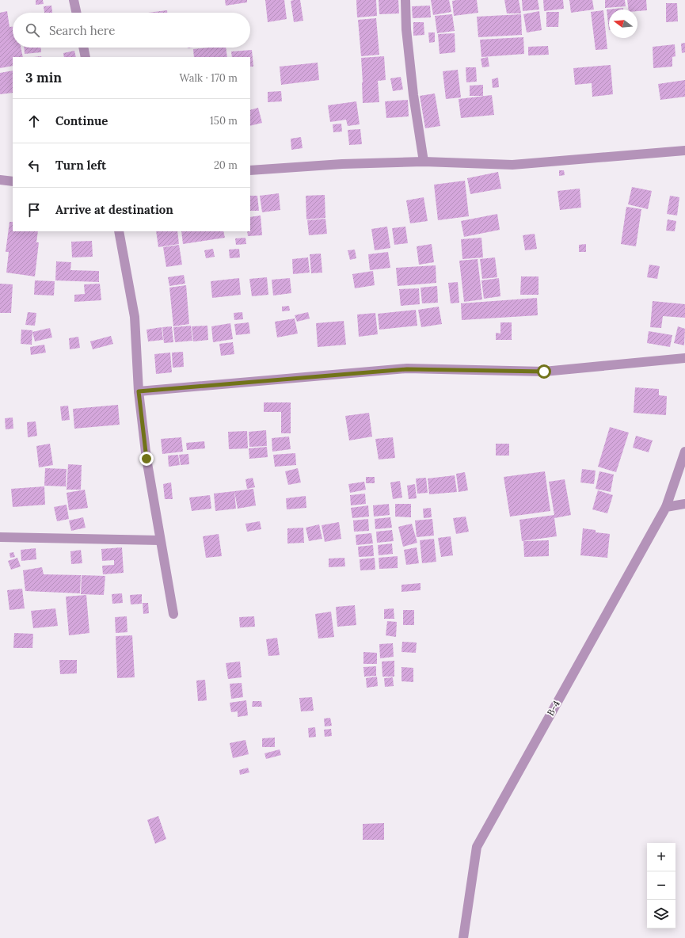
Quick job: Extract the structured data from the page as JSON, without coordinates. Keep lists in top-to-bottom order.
{
  "streets": {
    "street": ["B-4"]
  },
  "north": "left",
  "page": {
    "search": "Search here",
    "heading": ["3 min", "Walk · 170 m"],
    "list": [
      ["Continue", "150 m"],
      ["Turn left", "20 m"],
      "Arrive at destination"
    ],
    "map_buttons": ["+", "−"]
  }
}
